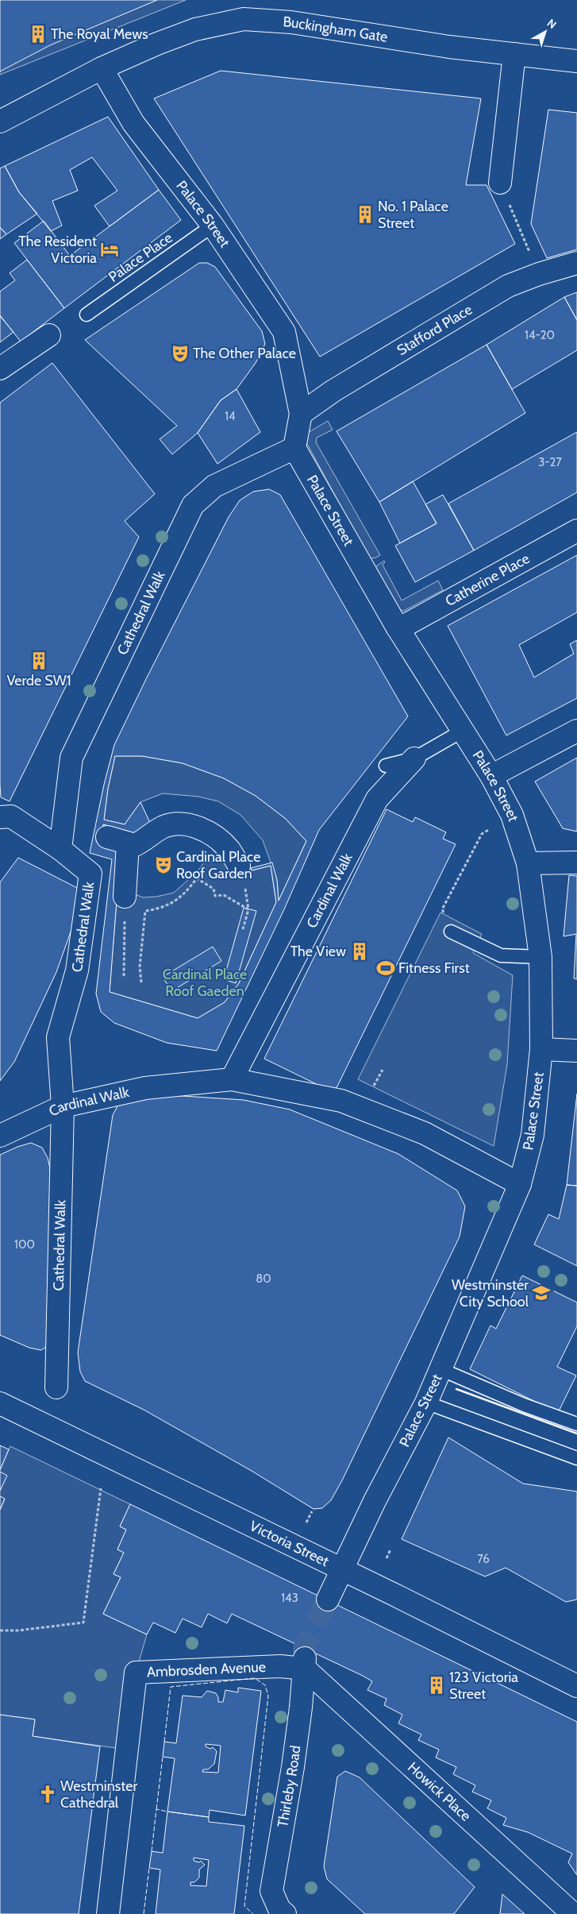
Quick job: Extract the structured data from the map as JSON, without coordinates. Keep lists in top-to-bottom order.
{
  "streets": {
    "street": [
      "Buckingham Gate",
      "Palace Street",
      "Stafford Place",
      "Catherine Place",
      "Cathedral Walk",
      "Cardinal Walk",
      "Victoria Street",
      "Ambrosden Avenue",
      "Thirleby Road",
      "Howick Place"
    ],
    "lane": ["Palace Place"]
  },
  "crossings": [
    ["Buckingham Gate", "Palace Street"],
    ["Palace Street", "Palace Place"],
    ["Palace Street", "Stafford Place"],
    ["Palace Street", "Catherine Place"],
    ["Palace Street", "Cathedral Walk"],
    ["Palace Street", "Cardinal Walk"],
    ["Palace Street", "Victoria Street"],
    ["Cathedral Walk", "Cardinal Walk"],
    ["Ambrosden Avenue", "Thirleby Road"],
    ["Ambrosden Avenue", "Howick Place"],
    ["Thirleby Road", "Howick Place"]
  ],
  "parks": ["Cardinal Place Roof Gaeden"],
  "places": {
    "building": [
      "The Royal Mews",
      "No. 1 Palace Street",
      "Verde SW1",
      "The View",
      "123 Victoria Street"
    ],
    "hotel": ["The Resident Victoria"],
    "theatre": ["The Other Palace", "Cardinal Place Roof Garden"],
    "sports": ["Fitness First"],
    "school or university": ["Westminster City School"],
    "church": ["Westminster Cathedral"]
  },
  "house_numbers": [
    "14-20",
    "14",
    "3-27",
    "100",
    "80",
    "76",
    "143"
  ],
  "north": "top right"
}
